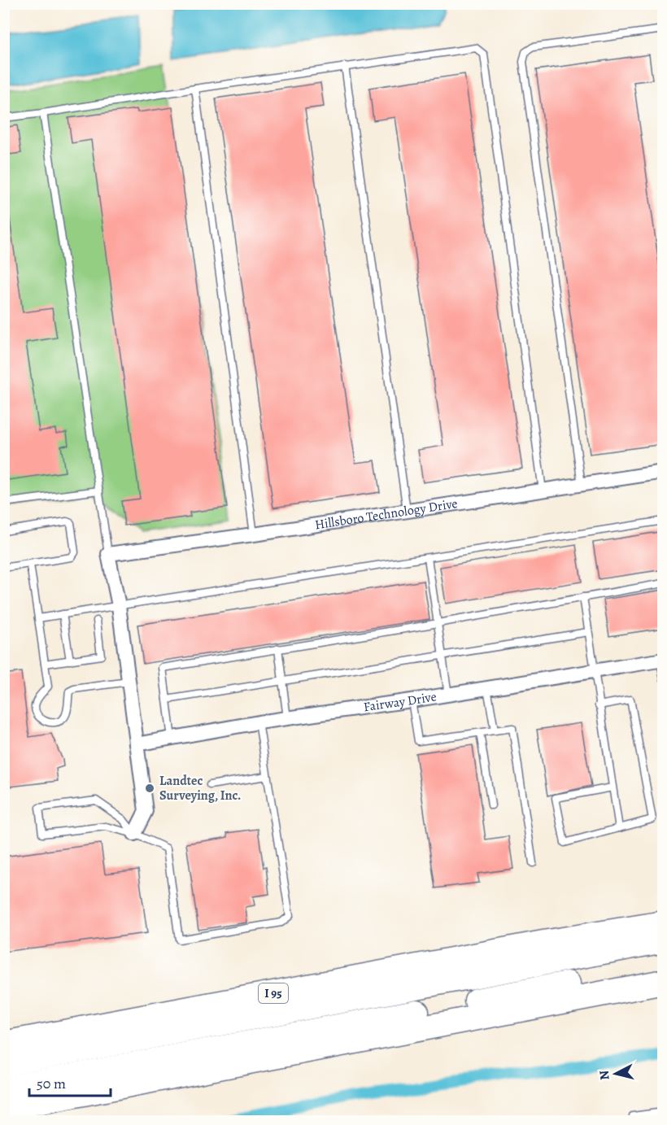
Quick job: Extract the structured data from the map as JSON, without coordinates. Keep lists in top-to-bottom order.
{
  "streets": {
    "highway": ["I 95"],
    "street": ["Hillsboro Technology Drive", "Fairway Drive"]
  },
  "places": ["Landtec Surveying, Inc."],
  "scale_bar": "50 m",
  "north": "left"
}
